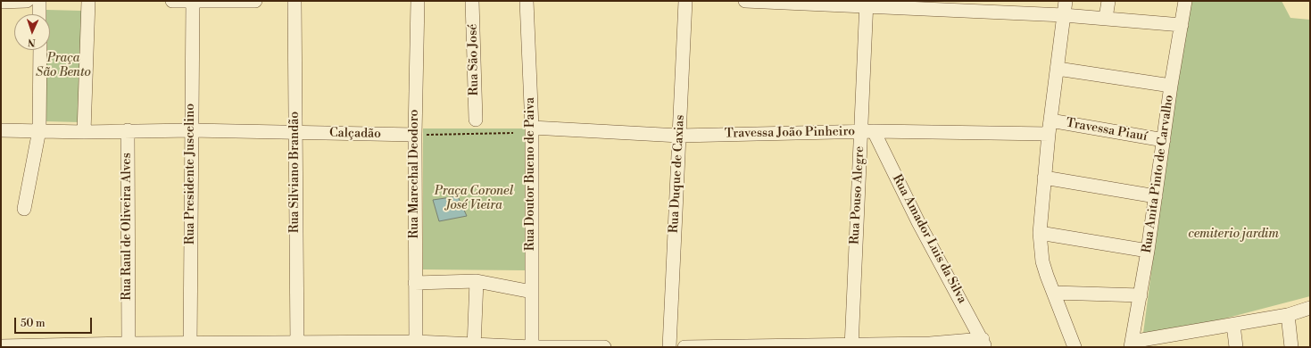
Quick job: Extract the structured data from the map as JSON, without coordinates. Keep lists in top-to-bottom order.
{
  "streets": {
    "street": [
      "Rua São José",
      "Travessa Piauí",
      "Travessa João Pinheiro",
      "Calçadão",
      "Rua Silviano Brandão",
      "Rua Presidente Juscelino",
      "Rua Marechal Deodoro",
      "Rua Doutor Bueno de Paiva",
      "Rua Duque de Caxias",
      "Rua Anita Pinto de Carvalho",
      "Rua Pouso Alegre",
      "Rua Raul de Oliveira Alves",
      "Rua Amador Luis da Silva"
    ]
  },
  "crossings": [
    ["Travessa Piauí", "Rua Anita Pinto de Carvalho"],
    ["Travessa João Pinheiro", "Rua Doutor Bueno de Paiva"],
    ["Travessa João Pinheiro", "Rua Duque de Caxias"],
    ["Travessa João Pinheiro", "Rua Pouso Alegre"],
    ["Travessa João Pinheiro", "Rua Amador Luis da Silva"],
    ["Calçadão", "Rua Silviano Brandão"],
    ["Calçadão", "Rua Presidente Juscelino"],
    ["Calçadão", "Rua Marechal Deodoro"],
    ["Calçadão", "Rua Raul de Oliveira Alves"],
    ["Rua Pouso Alegre", "Rua Amador Luis da Silva"]
  ],
  "parks": ["Praça São Bento", "Praça Coronel José Vieira", "cemiterio jardim"],
  "scale_bar": "50 m",
  "north": "bottom"
}
